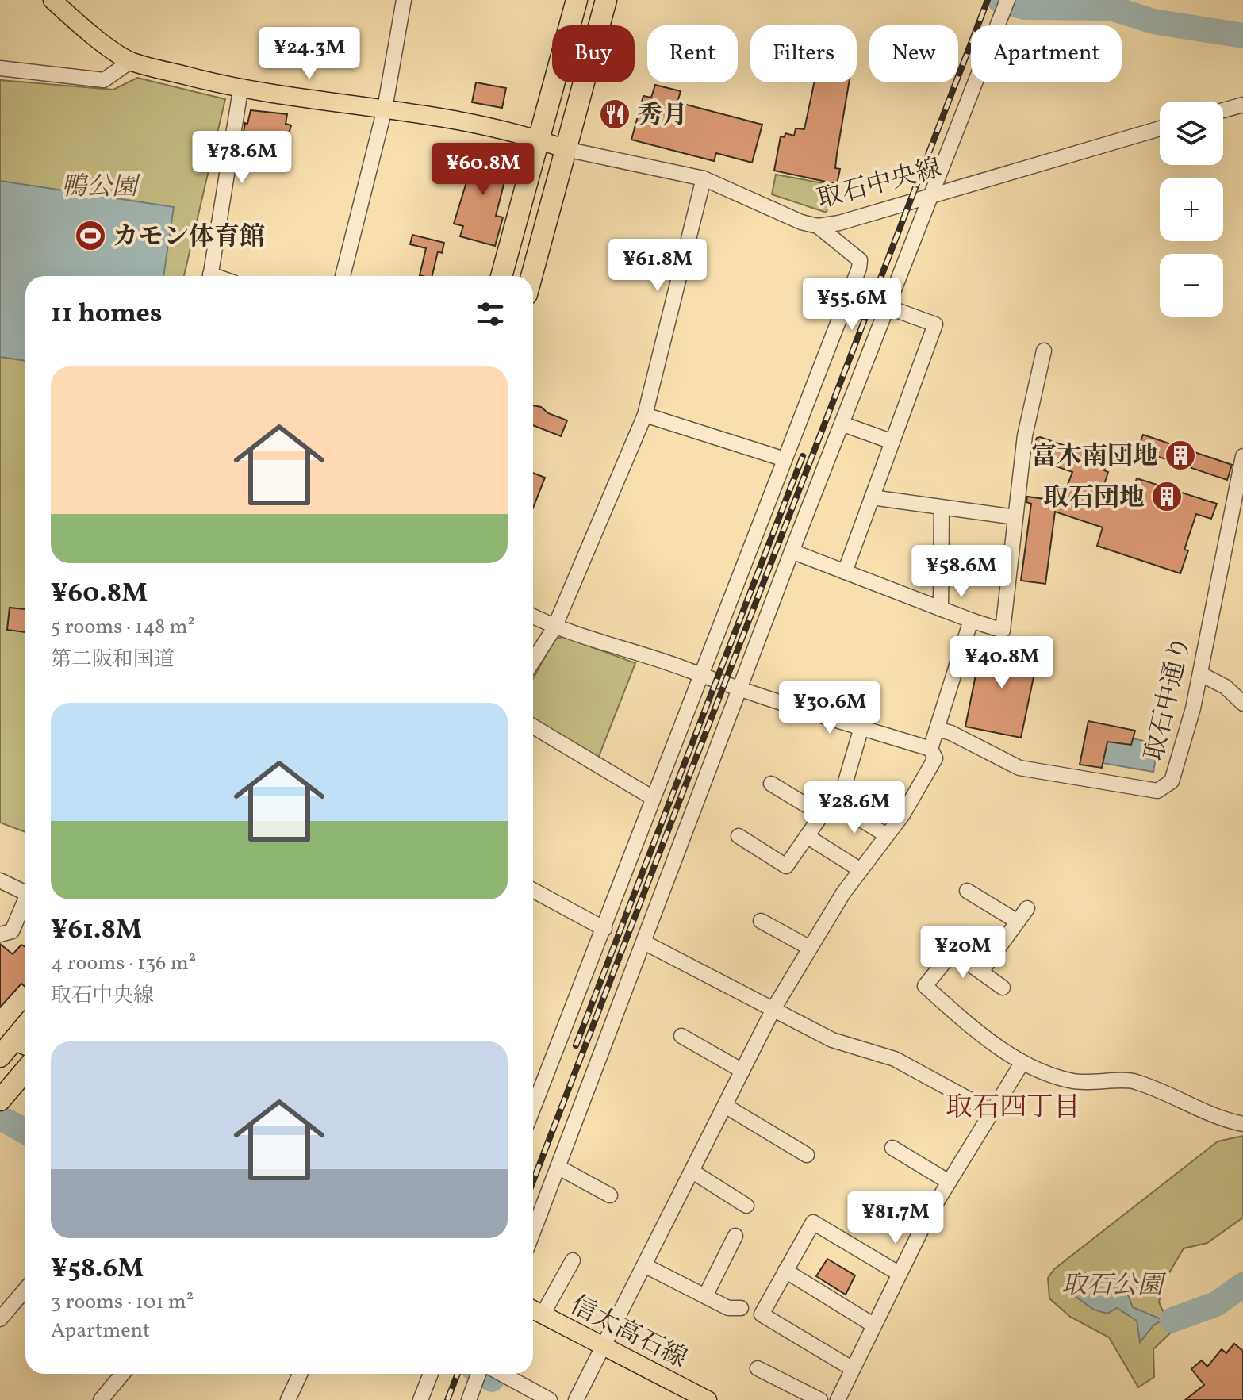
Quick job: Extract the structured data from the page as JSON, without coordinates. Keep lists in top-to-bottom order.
{
  "streets": {
    "main road": ["信太高石線"],
    "street": ["取石中央線", "取石中通り"]
  },
  "districts": ["取石四丁目"],
  "parks": ["鴨公園", "取石公園"],
  "places": {
    "restaurant": ["秀月"],
    "sports": ["カモン体育館"],
    "building": ["富木南団地", "取石団地"]
  },
  "page": {
    "chip": [
      "Buy",
      "Rent",
      "Filters",
      "New",
      "Apartment"
    ],
    "price": [
      "¥24.3M",
      "¥78.6M",
      "¥60.8M",
      "¥61.8M",
      "¥55.6M",
      "¥58.6M",
      "¥40.8M",
      "¥30.6M",
      "¥28.6M",
      "¥20M",
      "¥81.7M"
    ],
    "map_buttons": ["+", "−"],
    "heading": "11 homes",
    "list": [
      {
        "name": "¥60.8M",
        "note": "5 rooms · 148 m² · 第二阪和国道"
      },
      {
        "name": "¥61.8M",
        "note": "4 rooms · 136 m² · 取石中央線"
      },
      {
        "name": "¥58.6M",
        "note": "3 rooms · 101 m² · Apartment"
      }
    ]
  }
}
